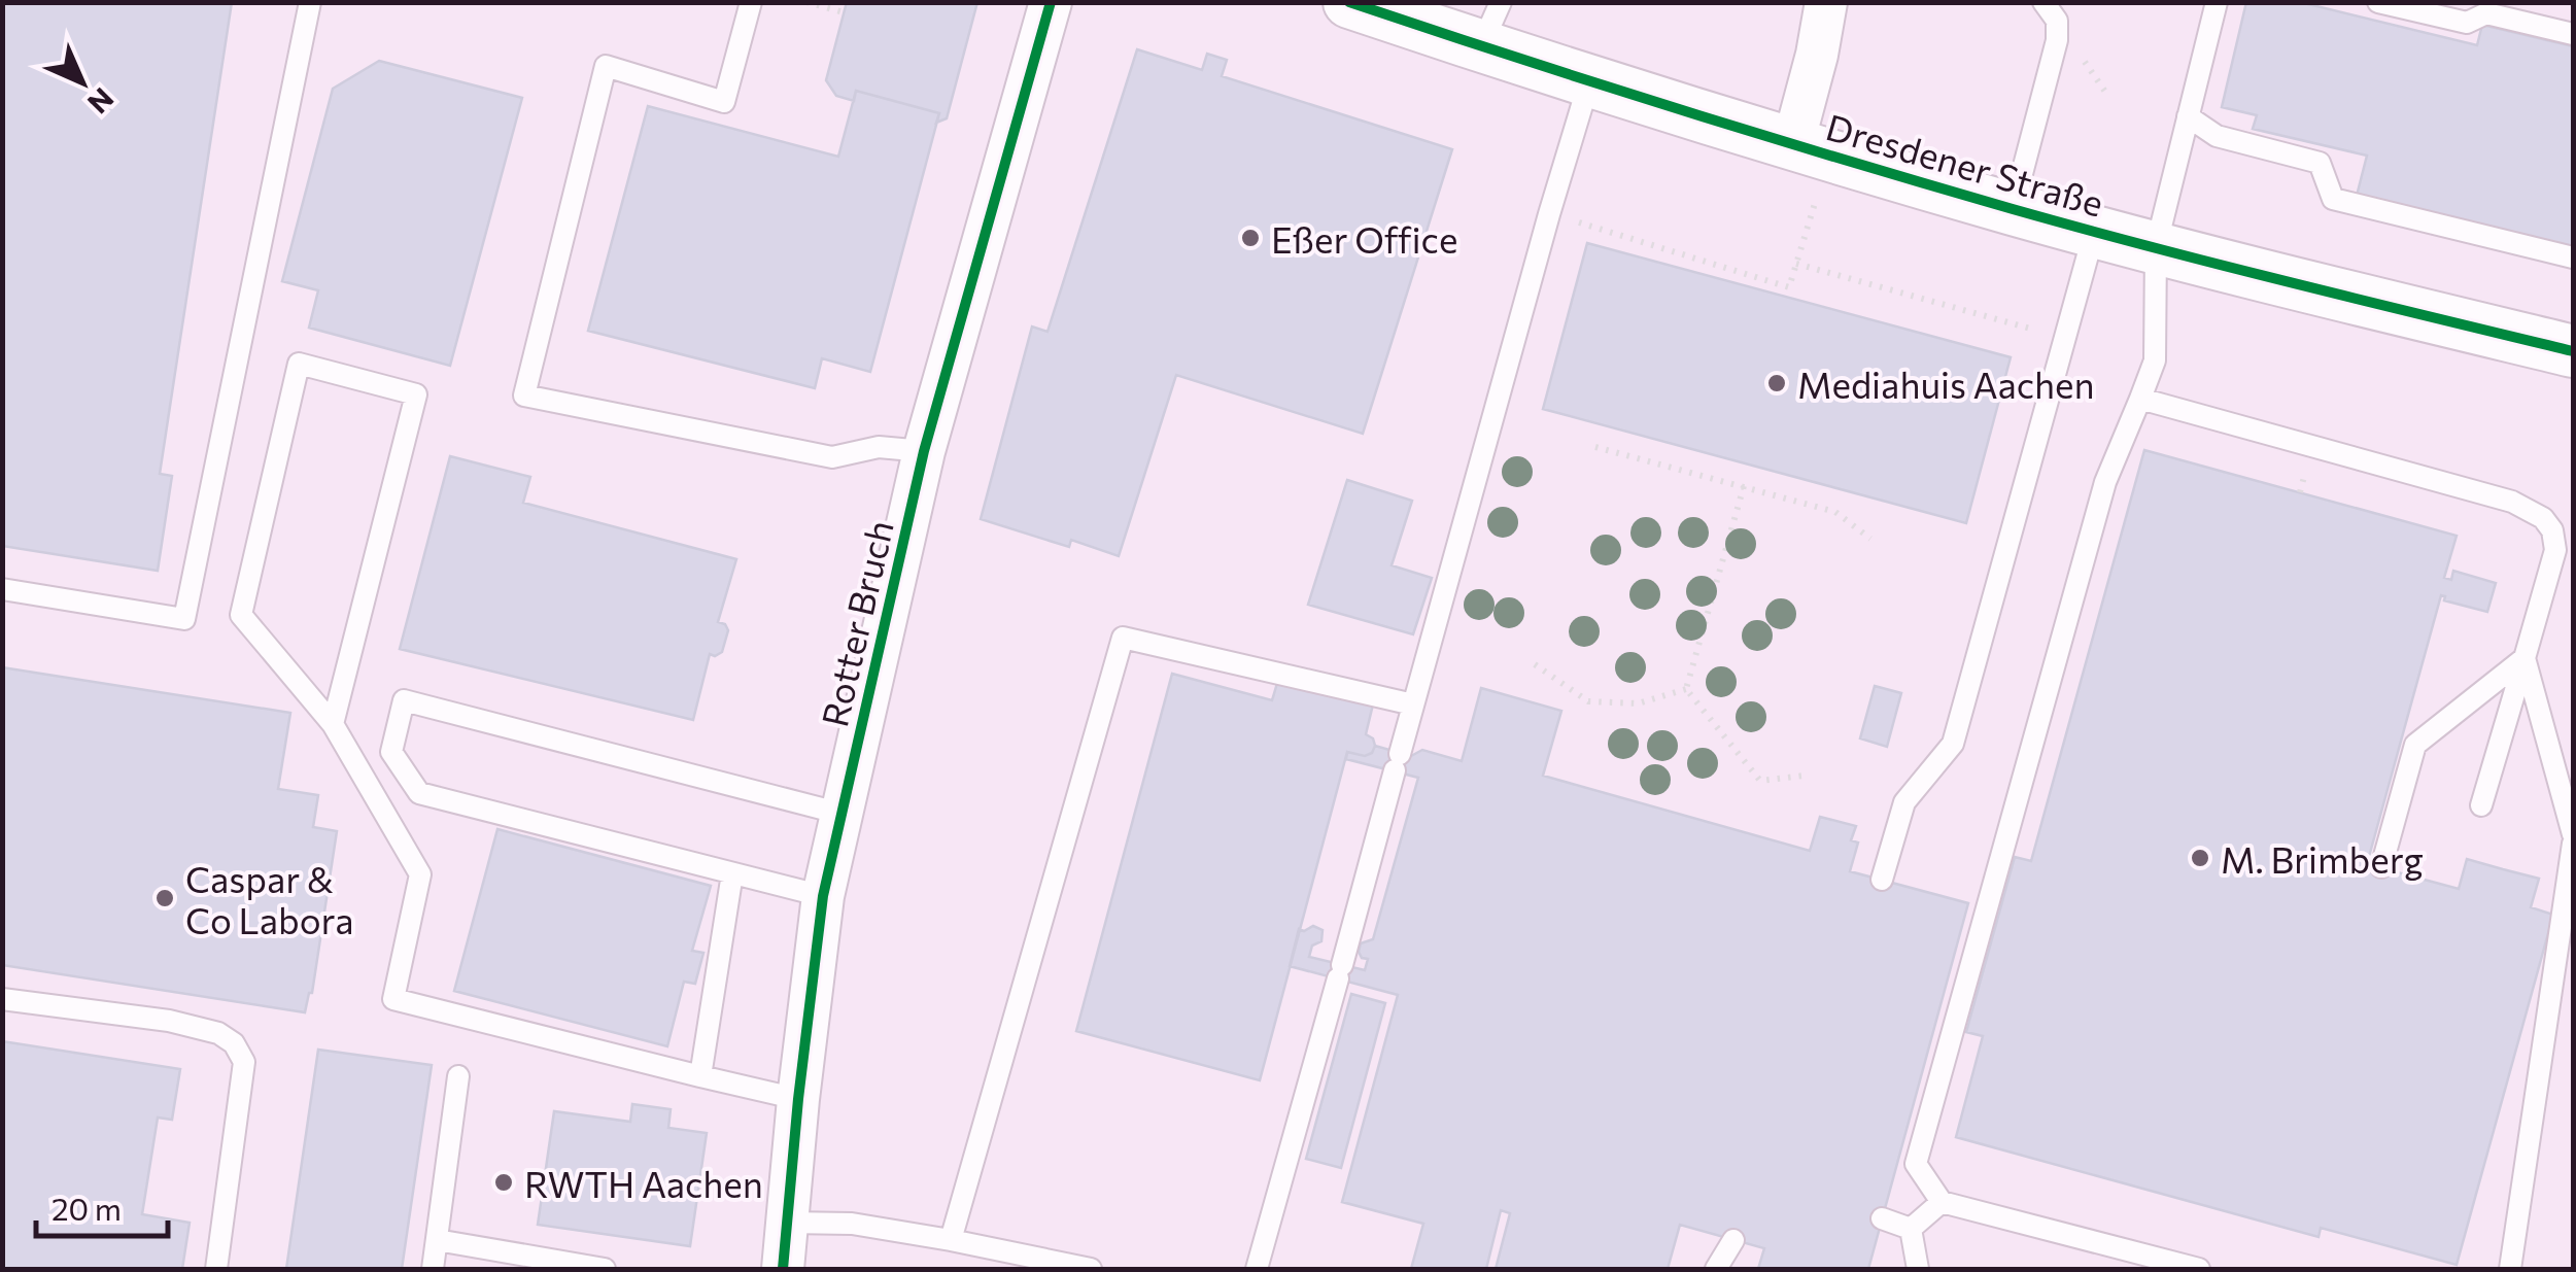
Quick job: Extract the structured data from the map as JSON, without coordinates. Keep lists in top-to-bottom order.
{
  "streets": {
    "street": ["Dresdener Straße", "Rotter Bruch"]
  },
  "places": [
    "Eßer Office",
    "Mediahuis Aachen",
    "M. Brimberg",
    "Caspar & Co Labora",
    "RWTH Aachen"
  ],
  "scale_bar": "20 m",
  "north": "bottom right"
}
